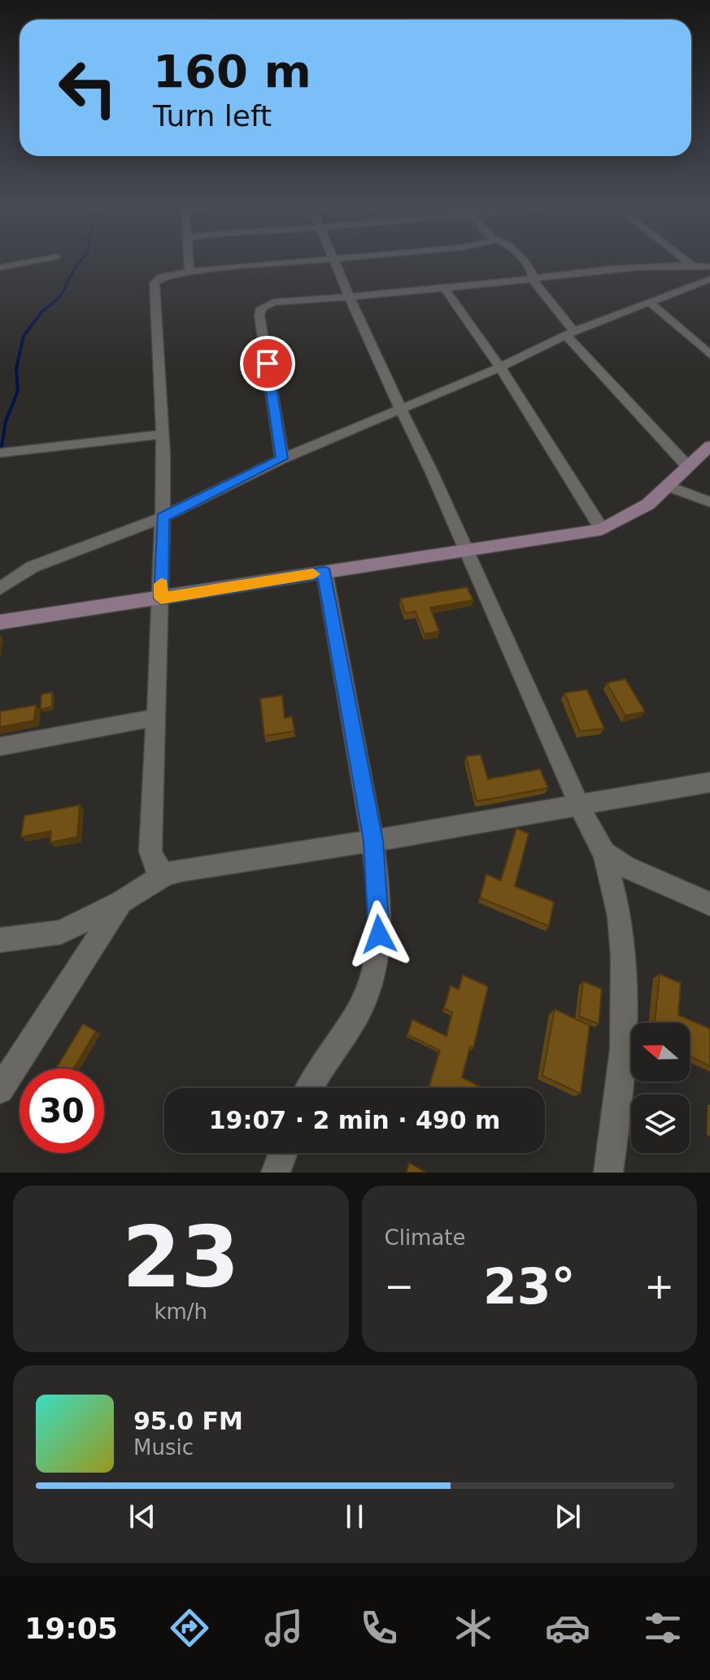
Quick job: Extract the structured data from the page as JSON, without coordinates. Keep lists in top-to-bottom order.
{
  "north": "left",
  "page": {
    "turn": ["160 m", "Turn left"],
    "limit": "30",
    "trip": "19:07 · 2 min · 490 m",
    "tile": [
      ["23", "km/h"],
      "Climate"
    ],
    "heat": ["−", "23°", "+"],
    "song": ["95.0 FM", "Music"],
    "tabs": "19:05"
  }
}
